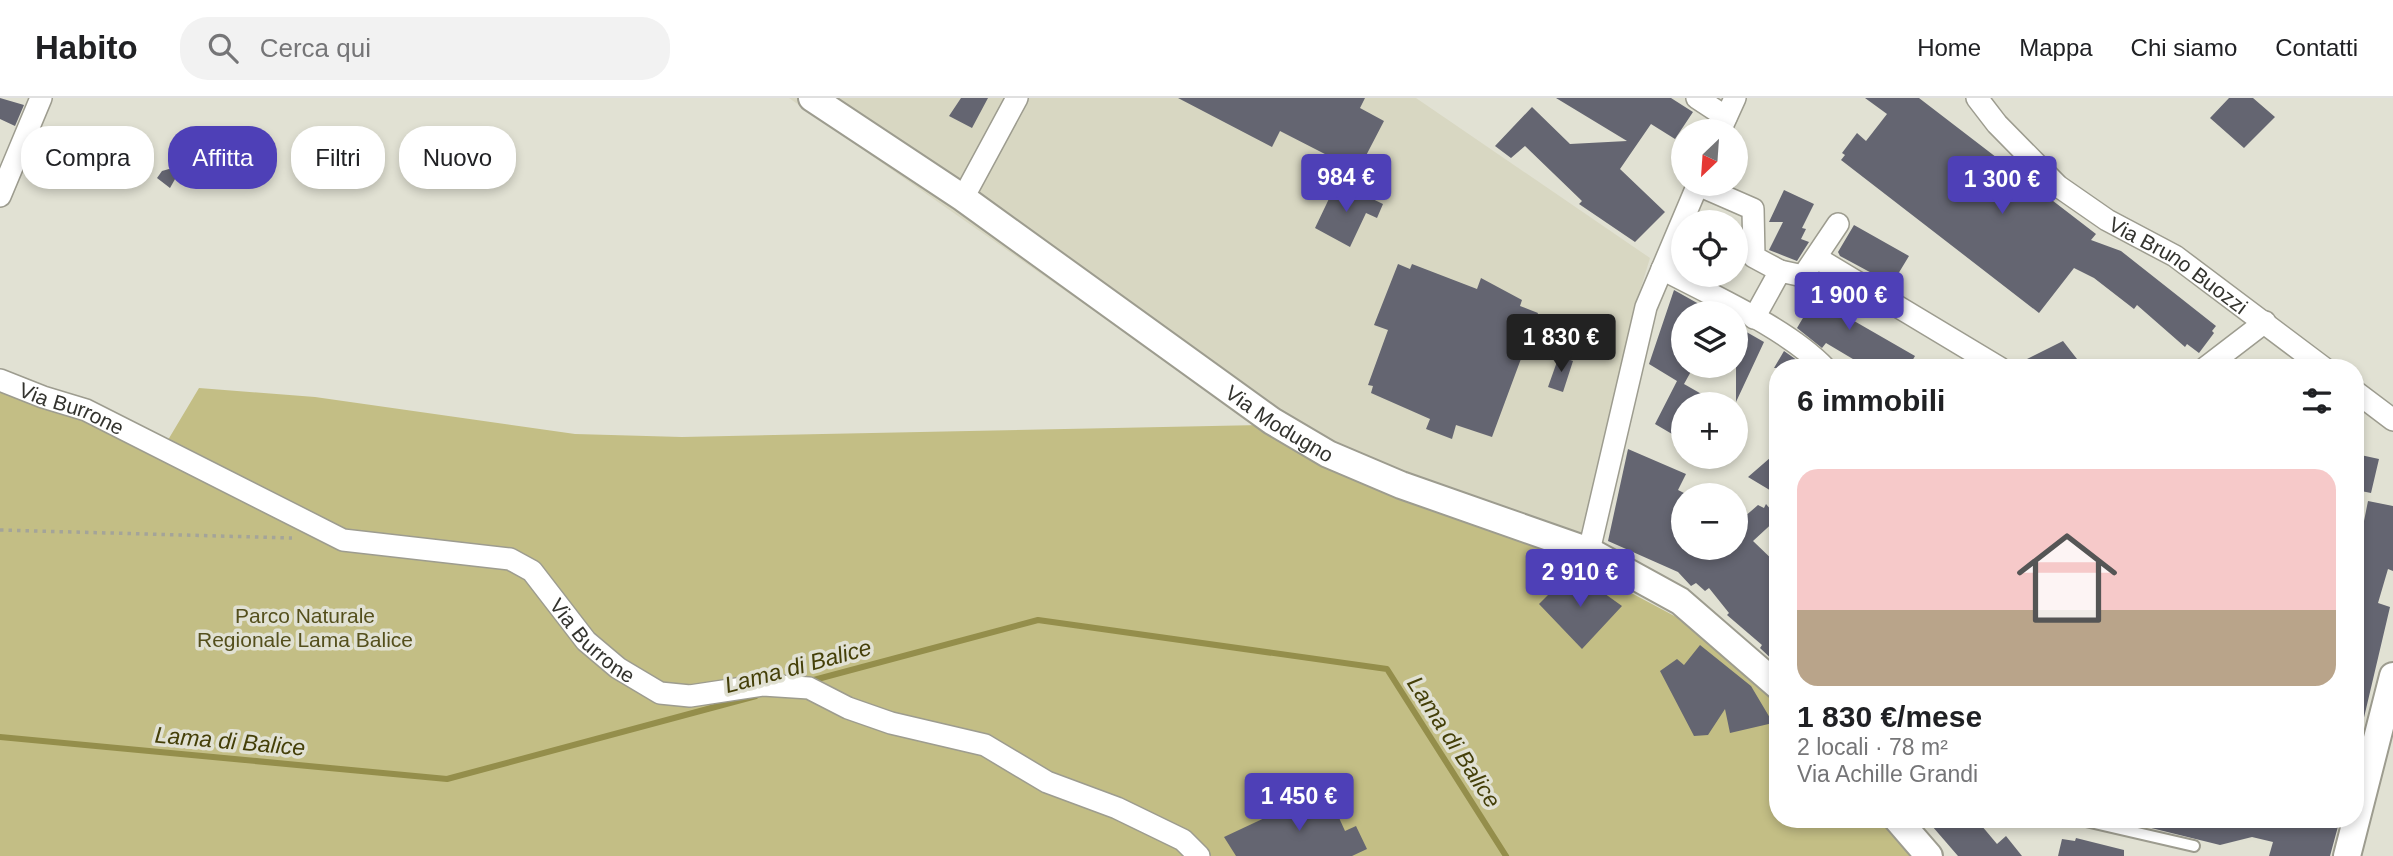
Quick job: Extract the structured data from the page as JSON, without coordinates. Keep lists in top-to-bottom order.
{
  "streets": {
    "street": ["Via Bruno Buozzi", "Via Burrone", "Via Modugno"]
  },
  "water": ["Lama di Balice"],
  "parks": ["Parco Naturale Regionale Lama Balice"],
  "north": "bottom left",
  "page": {
    "header": "Habito",
    "search": "Cerca qui",
    "nav": [
      "Home",
      "Mappa",
      "Chi siamo",
      "Contatti"
    ],
    "map_buttons": ["+", "−"],
    "chip": [
      "Compra",
      "Affitta",
      "Filtri",
      "Nuovo"
    ],
    "price": [
      "984 €",
      "1 300 €",
      "1 900 €",
      "1 830 €",
      "2 910 €",
      "1 450 €"
    ],
    "heading": "6 immobili",
    "list": [
      {
        "name": "1 830 €/mese",
        "note": "2 locali · 78 m² · Via Achille Grandi"
      }
    ]
  }
}
